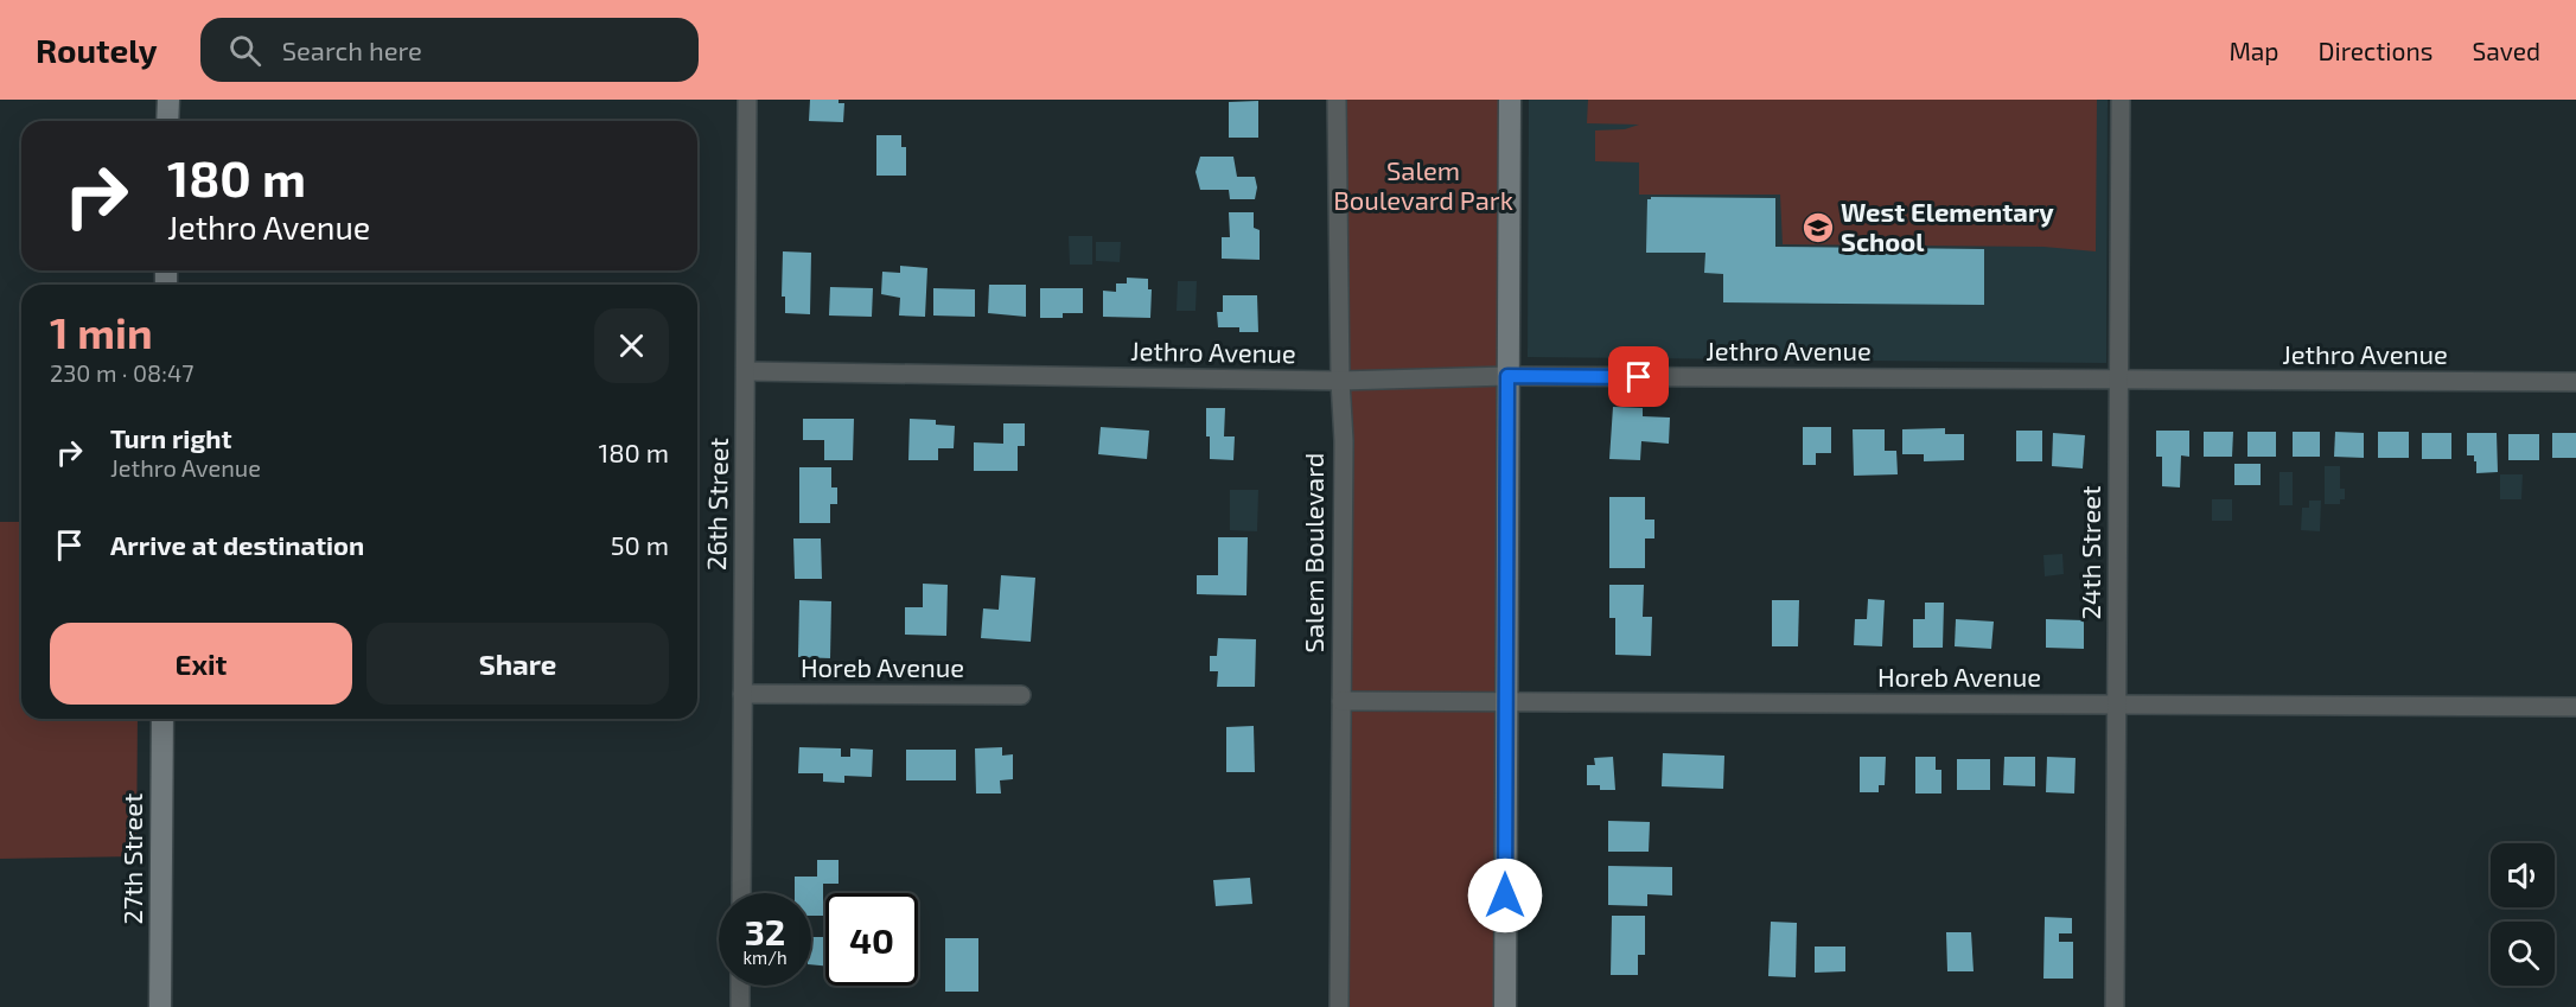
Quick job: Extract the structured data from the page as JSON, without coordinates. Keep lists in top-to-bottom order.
{
  "streets": {
    "street": [
      "Jethro Avenue",
      "26th Street",
      "Salem Boulevard",
      "24th Street",
      "Horeb Avenue",
      "27th Street"
    ]
  },
  "crossings": [
    ["Jethro Avenue", "26th Street"],
    ["Jethro Avenue", "Salem Boulevard"],
    ["Jethro Avenue", "24th Street"],
    ["26th Street", "Horeb Avenue"],
    ["Salem Boulevard", "Horeb Avenue"],
    ["24th Street", "Horeb Avenue"]
  ],
  "parks": ["Salem Boulevard Park"],
  "places": {
    "school or university": ["West Elementary School"]
  },
  "page": {
    "header": "Routely",
    "search": "Search here",
    "nav": ["Map", "Directions", "Saved"],
    "turn": ["180 m", "Jethro Avenue"],
    "heading": ["1 min", "230 m · 08:47"],
    "list": [
      {
        "name": "Turn right",
        "note": "Jethro Avenue",
        "value": "180 m"
      },
      {
        "name": "Arrive at destination",
        "value": "50 m"
      }
    ],
    "buttons": ["Exit", "Share"],
    "speed": "32 km/h",
    "limit": "40"
  }
}
